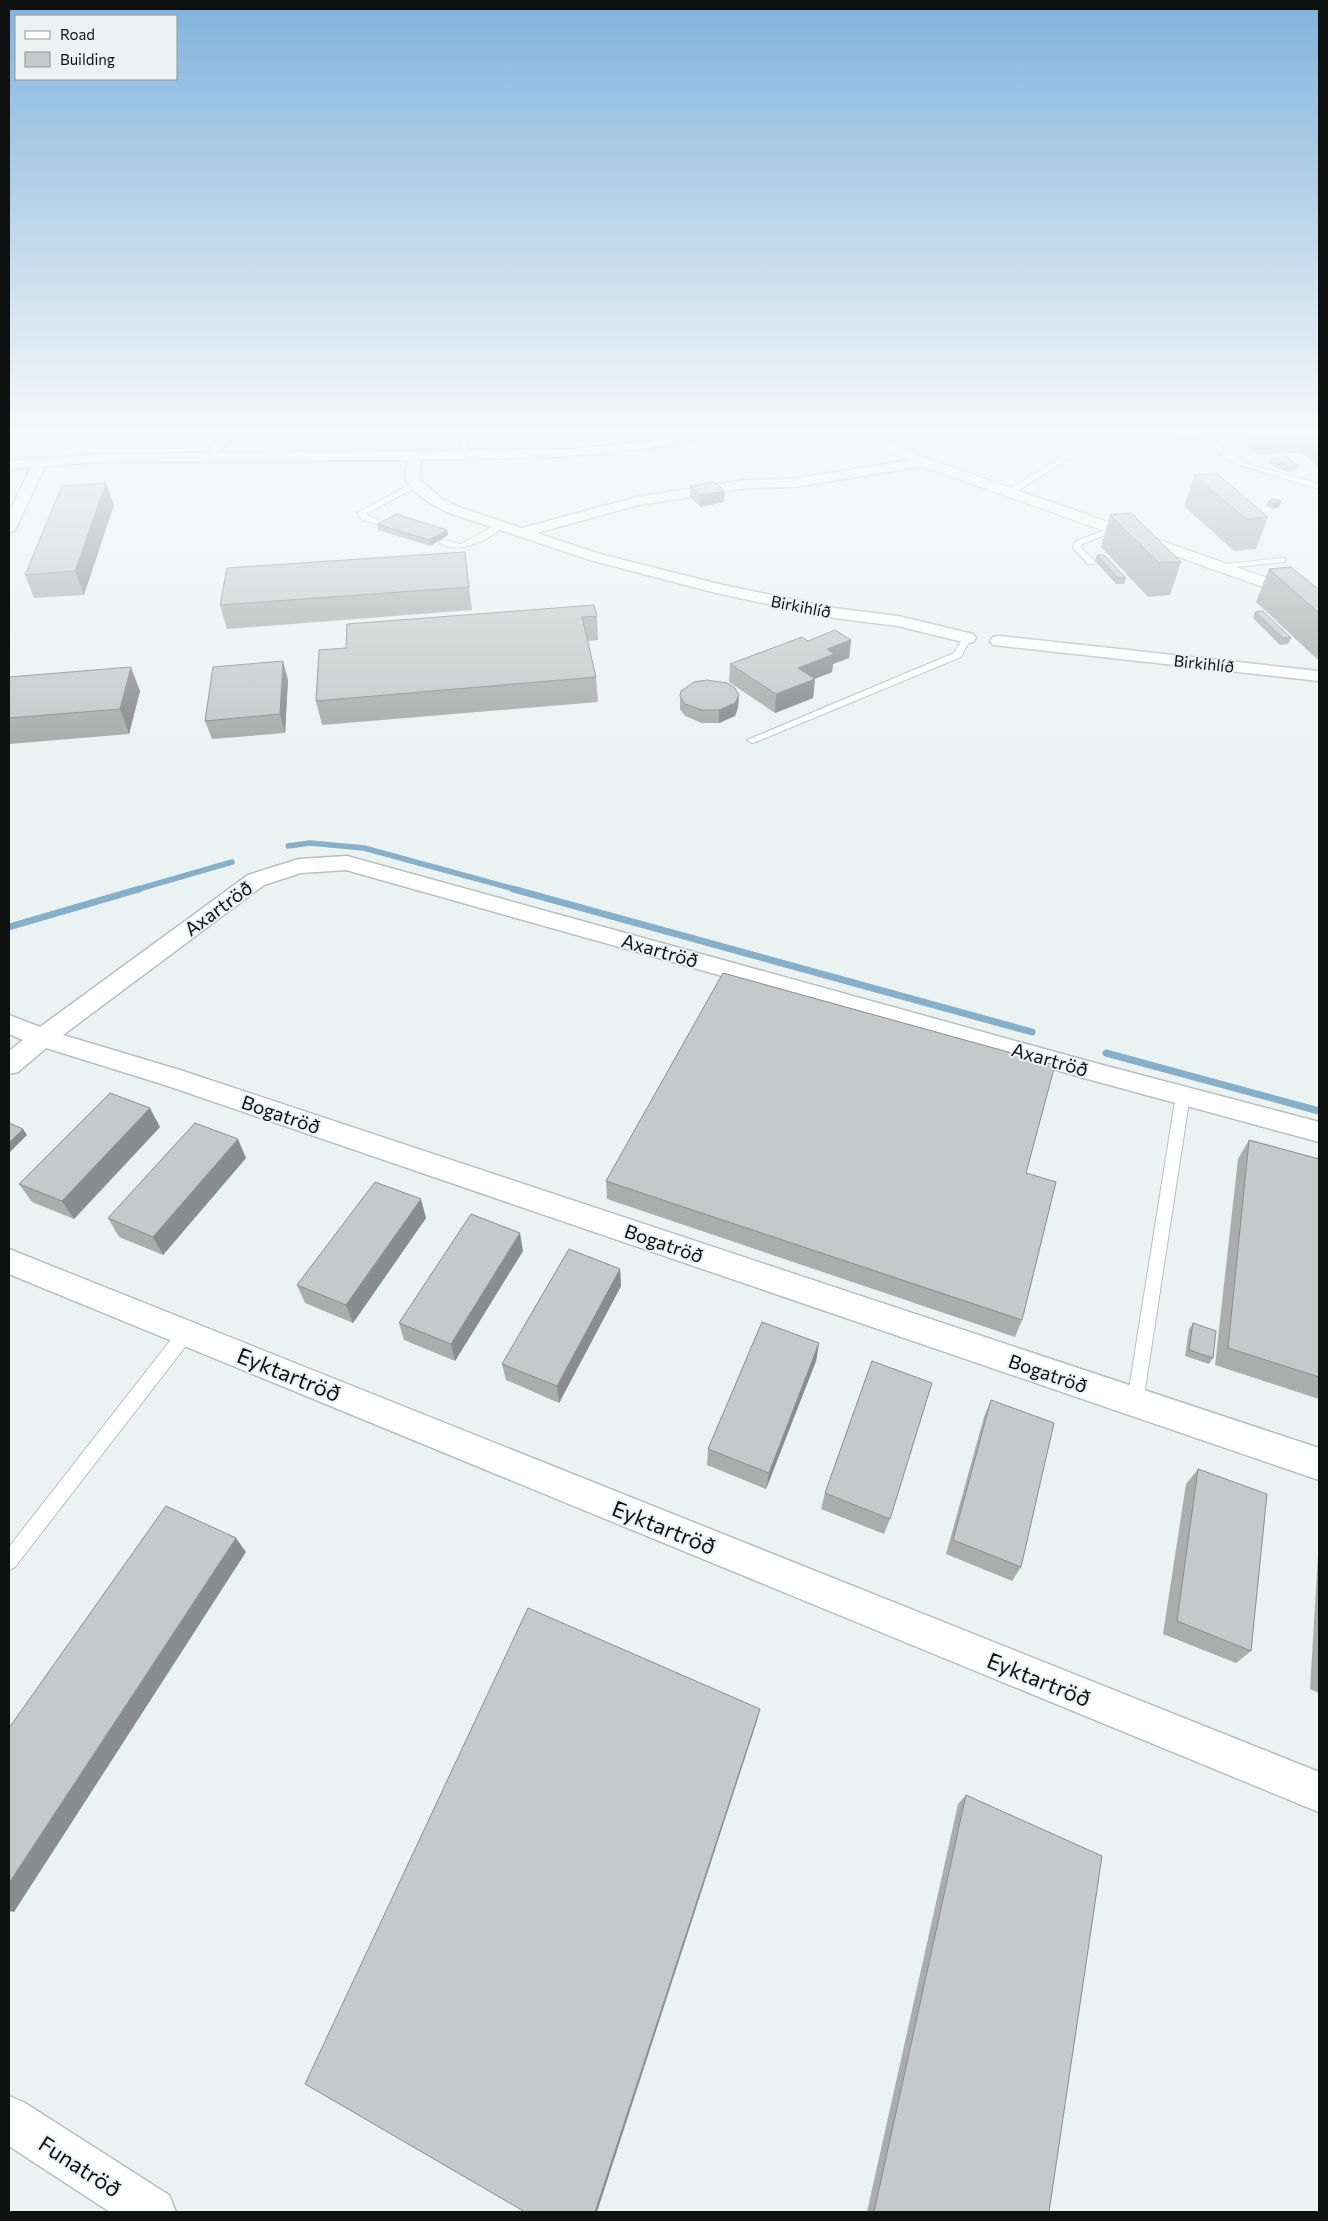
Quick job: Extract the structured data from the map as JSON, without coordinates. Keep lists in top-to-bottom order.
{
  "streets": {
    "street": [
      "Birkihlíð",
      "Axartröð",
      "Bogatröð",
      "Eyktartröð",
      "Funatröð"
    ]
  },
  "crossings": [
    ["Axartröð", "Bogatröð"]
  ],
  "legend": ["Road", "Building"]
}
